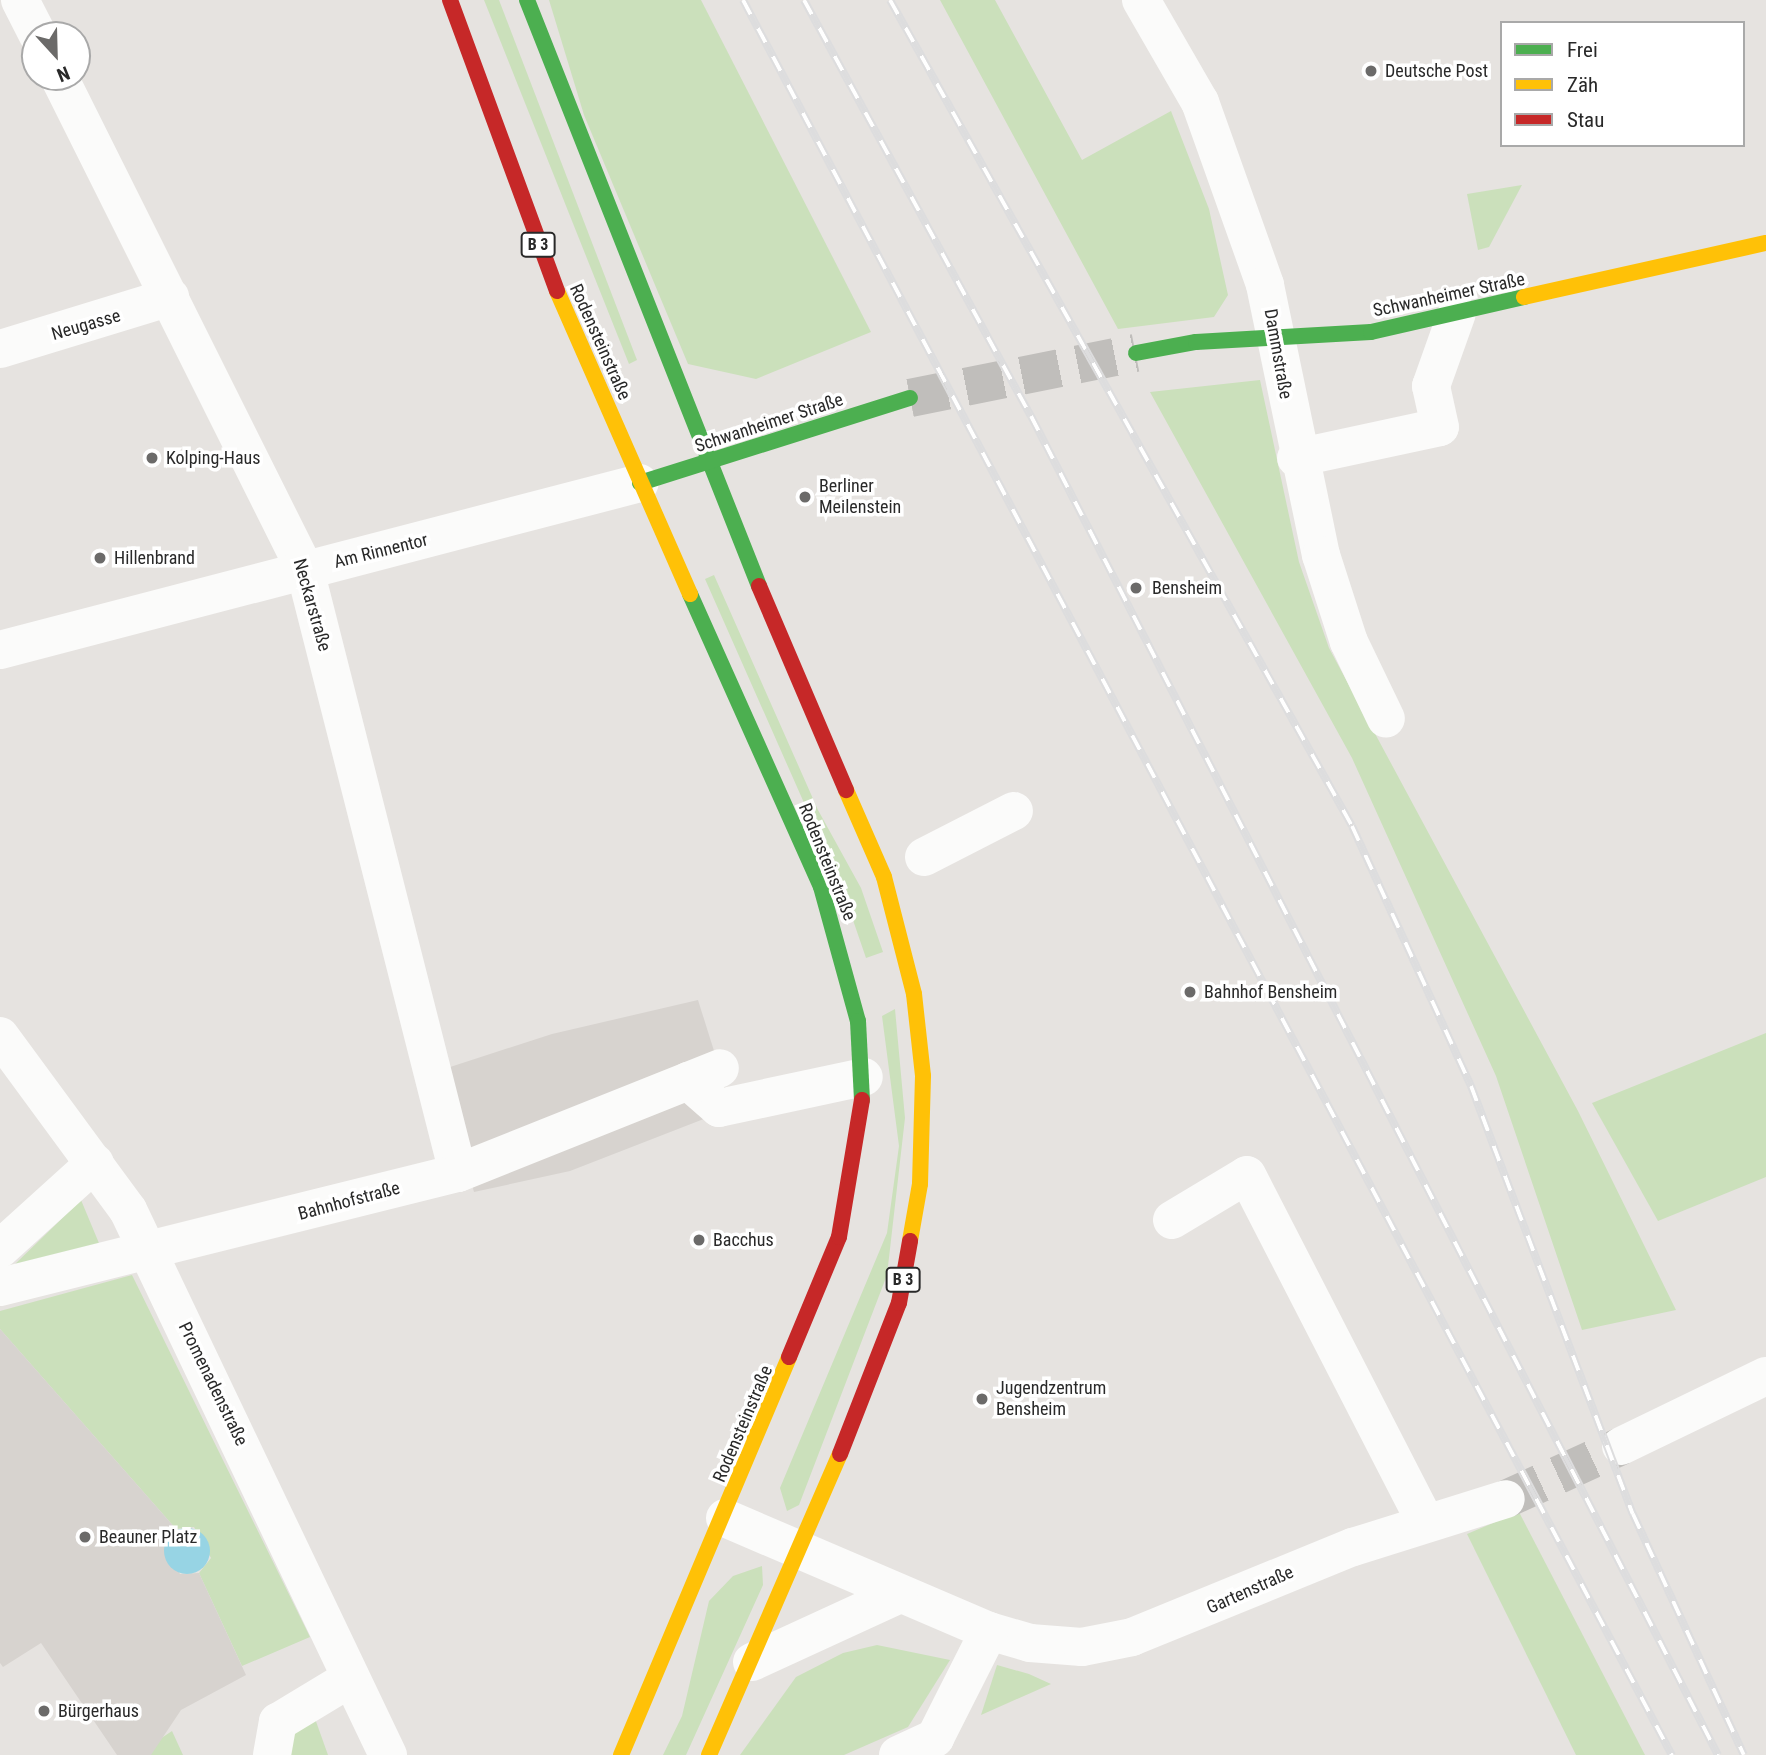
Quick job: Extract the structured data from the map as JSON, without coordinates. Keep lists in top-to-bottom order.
{
  "streets": {
    "main road": ["B 3", "Schwanheimer Straße", "Rodensteinstraße"],
    "street": [
      "Neugasse",
      "Dammstraße",
      "Am Rinnentor",
      "Neckarstraße",
      "Bahnhofstraße",
      "Promenadenstraße",
      "Gartenstraße"
    ]
  },
  "crossings": [
    ["B 3", "Schwanheimer Straße"],
    ["B 3", "Gartenstraße"],
    ["Schwanheimer Straße", "Rodensteinstraße"],
    ["Schwanheimer Straße", "Dammstraße"],
    ["Schwanheimer Straße", "Am Rinnentor"],
    ["Neugasse", "Neckarstraße"],
    ["Rodensteinstraße", "Am Rinnentor"],
    ["Rodensteinstraße", "Bahnhofstraße"],
    ["Rodensteinstraße", "Gartenstraße"],
    ["Am Rinnentor", "Neckarstraße"],
    ["Neckarstraße", "Bahnhofstraße"],
    ["Bahnhofstraße", "Promenadenstraße"]
  ],
  "places": [
    "Deutsche Post",
    "Kolping-Haus",
    "Berliner Meilenstein",
    "Hillenbrand",
    "Bensheim",
    "Bahnhof Bensheim",
    "Bacchus",
    "Jugendzentrum Bensheim",
    "Beauner Platz",
    "Bürgerhaus"
  ],
  "legend": ["Frei", "Zäh", "Stau"],
  "north": "bottom"
}
